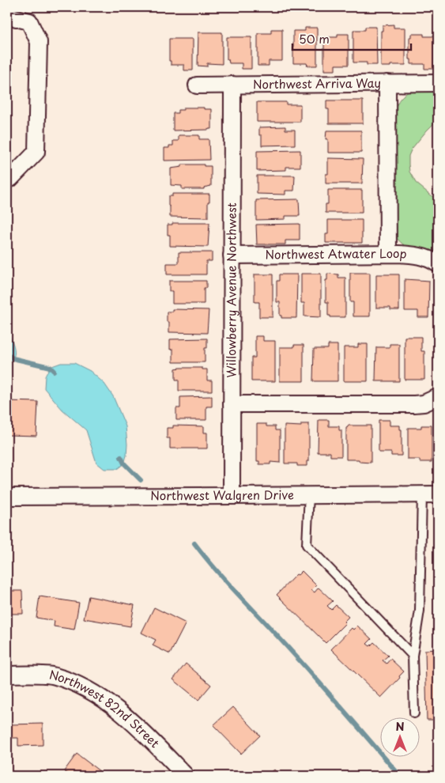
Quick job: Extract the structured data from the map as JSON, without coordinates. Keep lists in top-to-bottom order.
{
  "streets": {
    "street": [
      "Northwest Arriva Way",
      "Northwest Atwater Loop",
      "Willowberry Avenue Northwest",
      "Northwest Walgren Drive",
      "Northwest 82nd Street"
    ]
  },
  "crossings": [
    ["Northwest Arriva Way", "Willowberry Avenue Northwest"],
    ["Northwest Atwater Loop", "Willowberry Avenue Northwest"],
    ["Willowberry Avenue Northwest", "Northwest Walgren Drive"]
  ],
  "scale_bar": "50 m",
  "north": "top"
}
